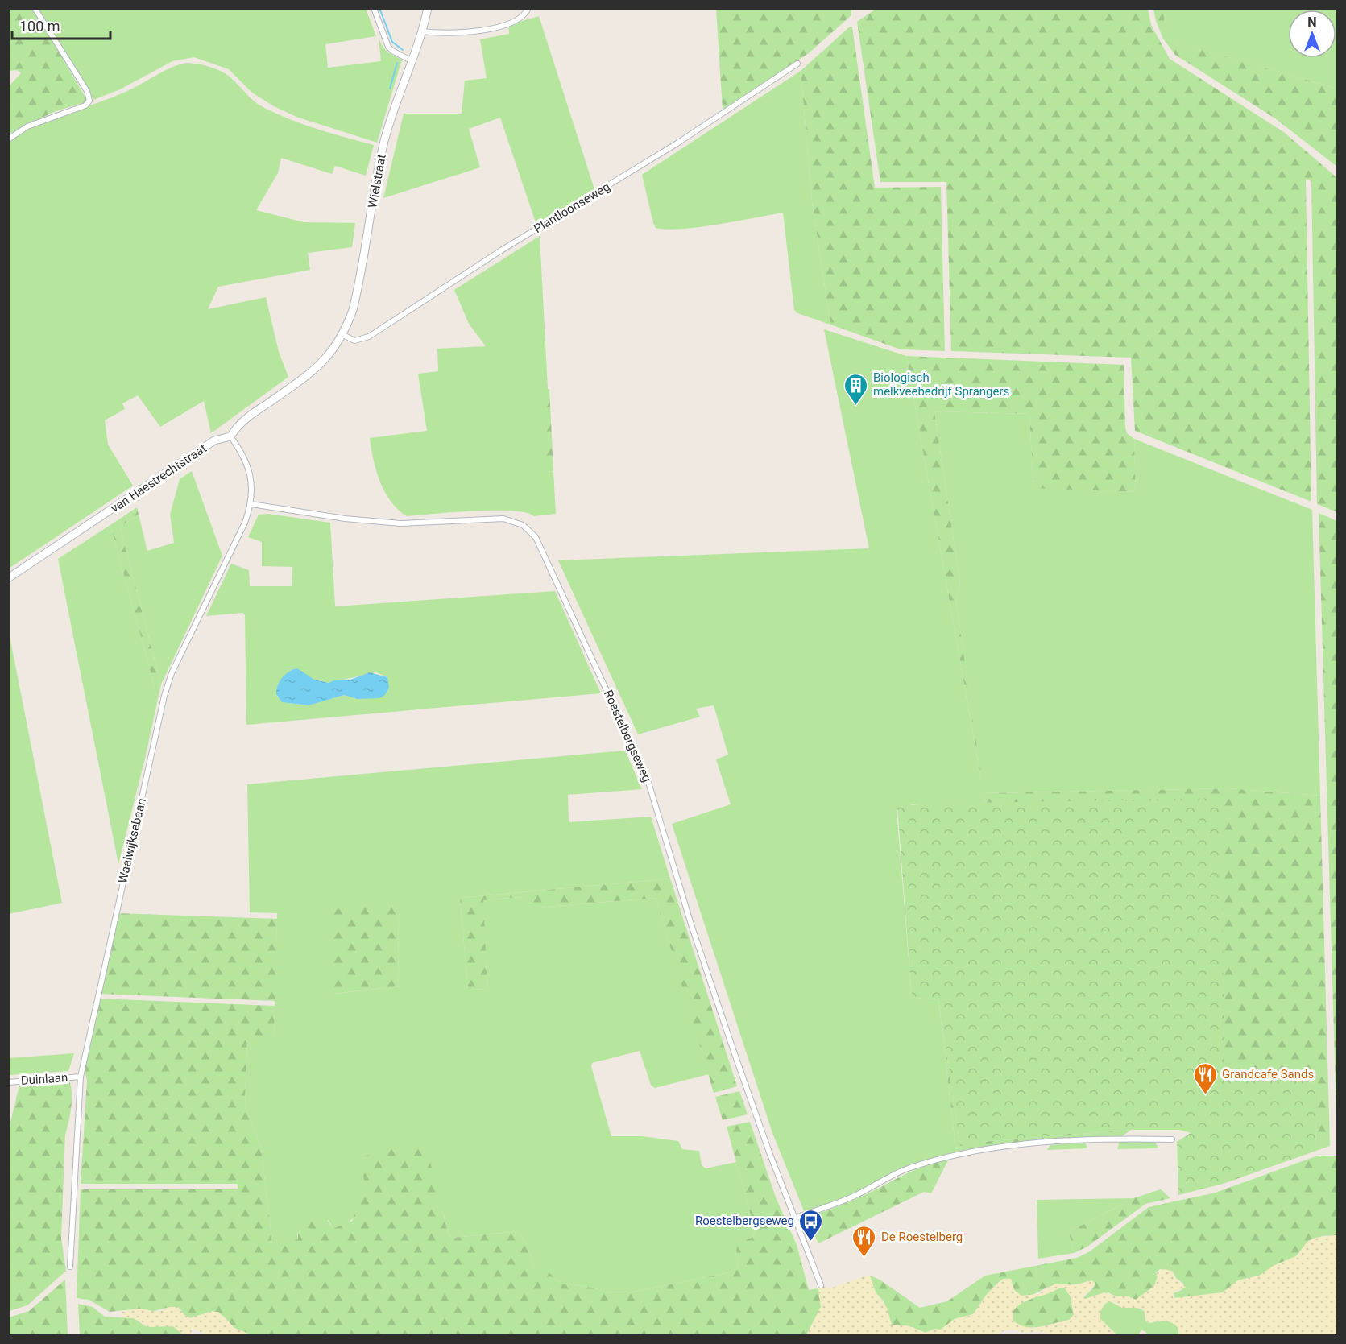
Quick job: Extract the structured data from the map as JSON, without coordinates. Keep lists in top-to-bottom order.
{
  "streets": {
    "street": [
      "Wielstraat",
      "Plantloonseweg",
      "van Haestrechtstraat",
      "Roestelbergseweg",
      "Waalwijksebaan",
      "Duinlaan"
    ]
  },
  "crossings": [
    ["Wielstraat", "Plantloonseweg"],
    ["Wielstraat", "van Haestrechtstraat"],
    ["Plantloonseweg", "van Haestrechtstraat"],
    ["van Haestrechtstraat", "Waalwijksebaan"],
    ["Roestelbergseweg", "Waalwijksebaan"],
    ["Waalwijksebaan", "Duinlaan"]
  ],
  "places": {
    "building": ["Biologisch melkveebedrijf Sprangers"],
    "restaurant": ["Grandcafe Sands", "De Roestelberg"],
    "bus stop": ["Roestelbergseweg"]
  },
  "scale_bar": "100 m",
  "north": "top"
}
